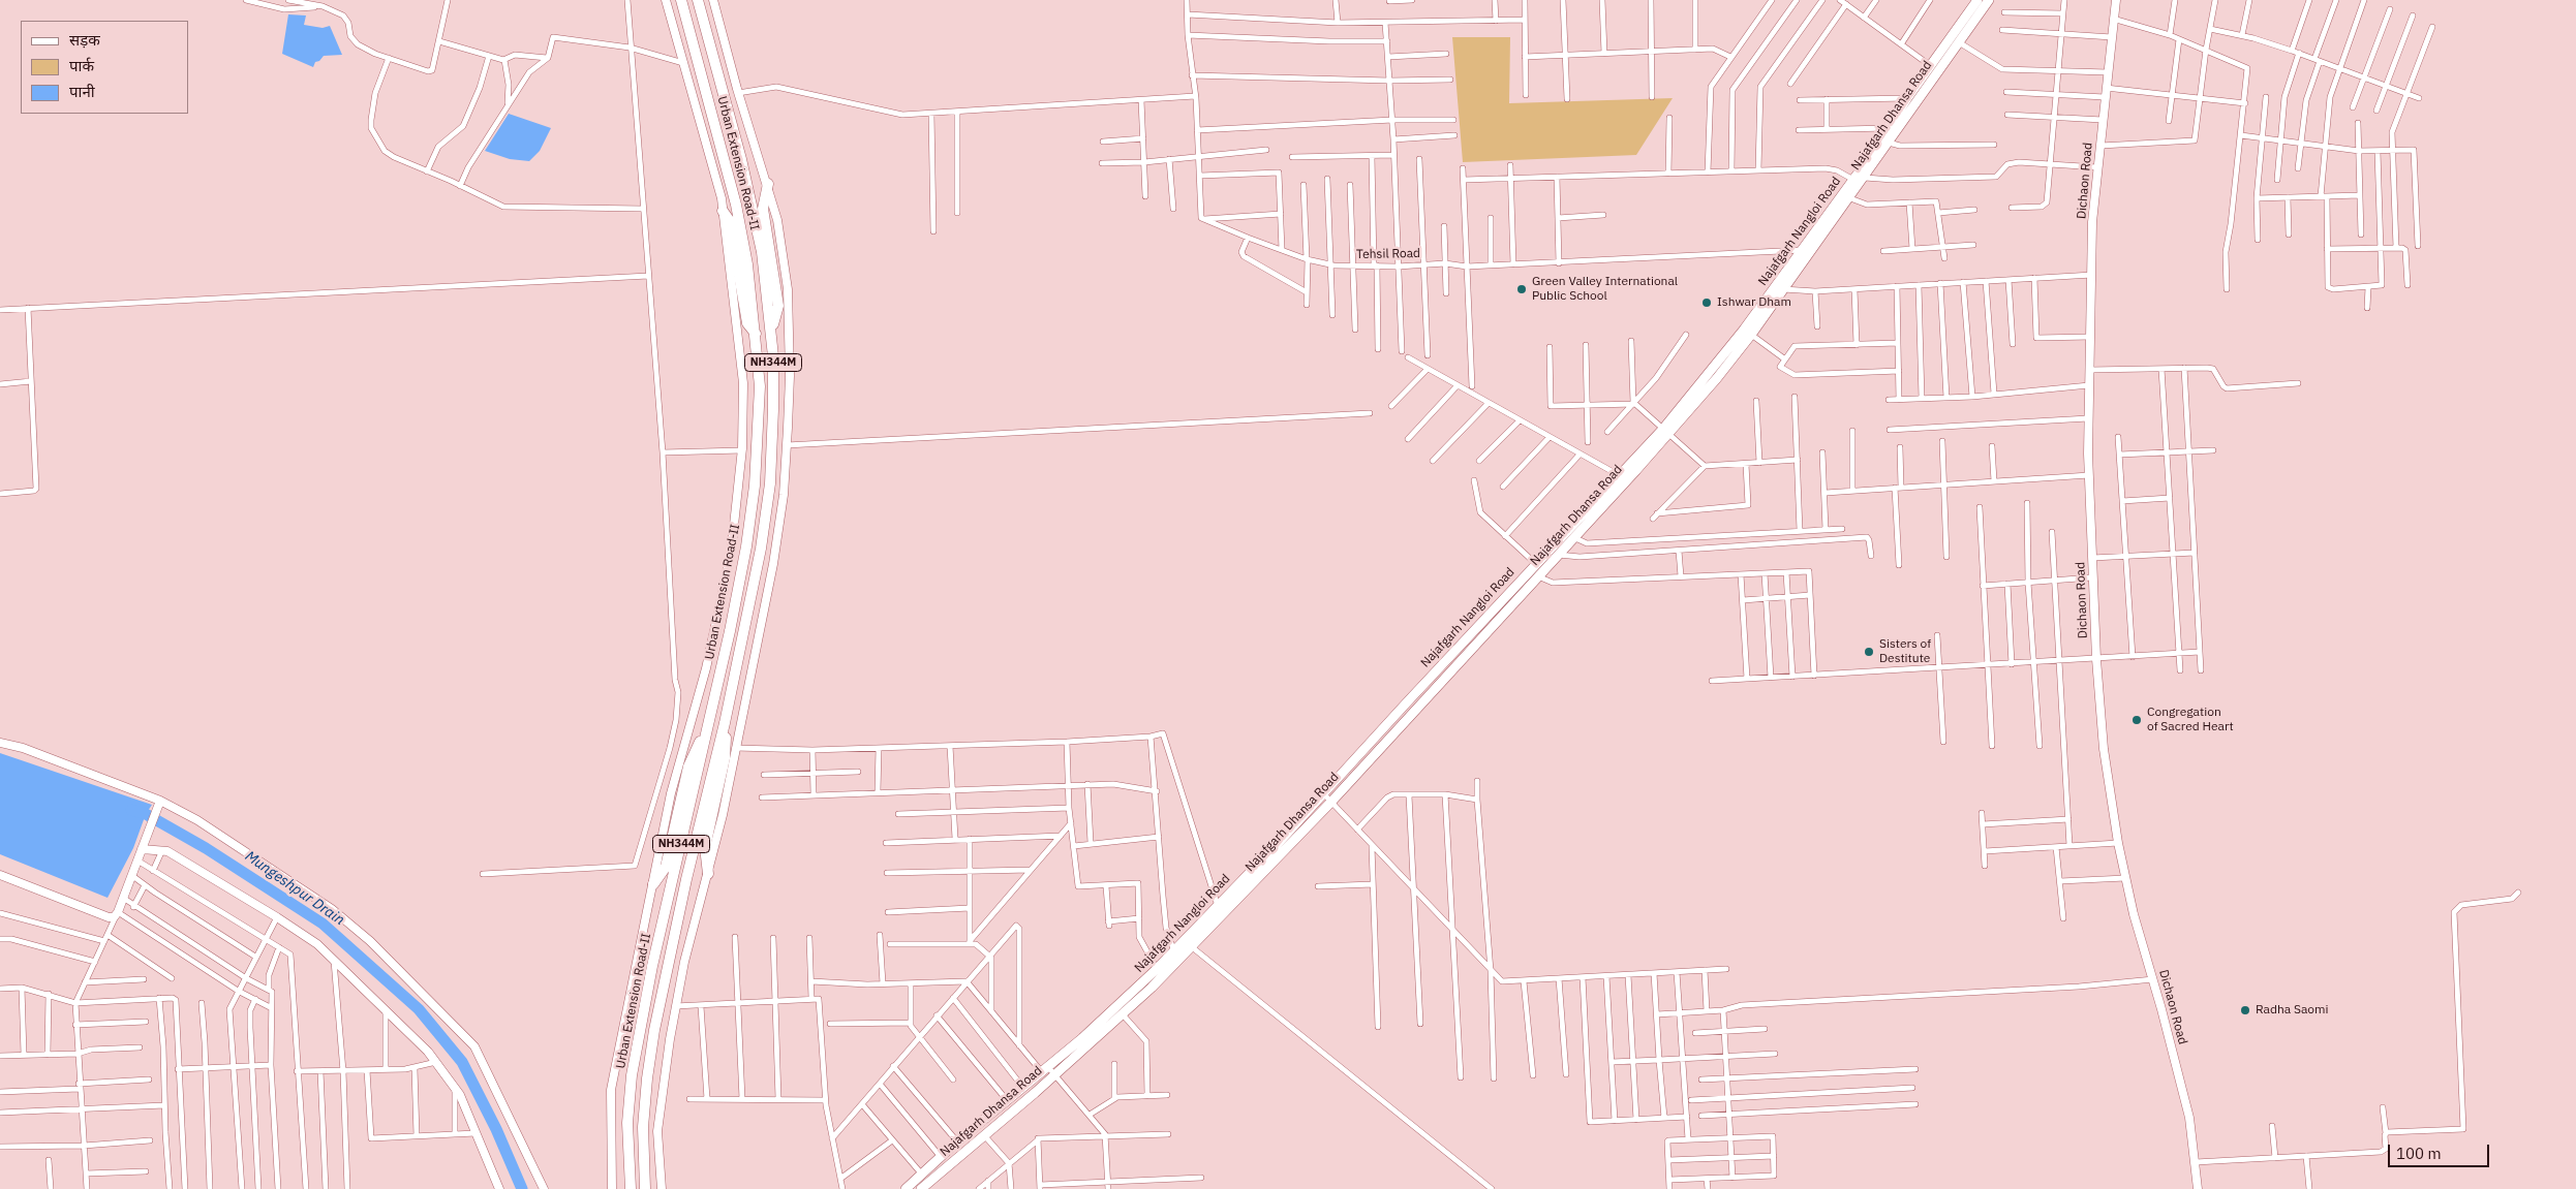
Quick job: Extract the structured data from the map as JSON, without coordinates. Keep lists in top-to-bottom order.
{
  "streets": {
    "highway": ["Urban Extension Road-II", "NH344M"],
    "main road": ["Najafgarh Dhansa Road", "Najafgarh Nangloi Road"],
    "street": ["Dichaon Road", "Tehsil Road"]
  },
  "crossings": [
    ["Najafgarh Dhansa Road", "Najafgarh Nangloi Road"],
    ["Najafgarh Nangloi Road", "Tehsil Road"]
  ],
  "water": ["Mungeshpur Drain"],
  "places": [
    "Green Valley International Public School",
    "Ishwar Dham",
    "Sisters of Destitute",
    "Congregation of Sacred Heart",
    "Radha Saomi"
  ],
  "legend": ["सड़क", "पार्क", "पानी"],
  "scale_bar": "100 m"
}
